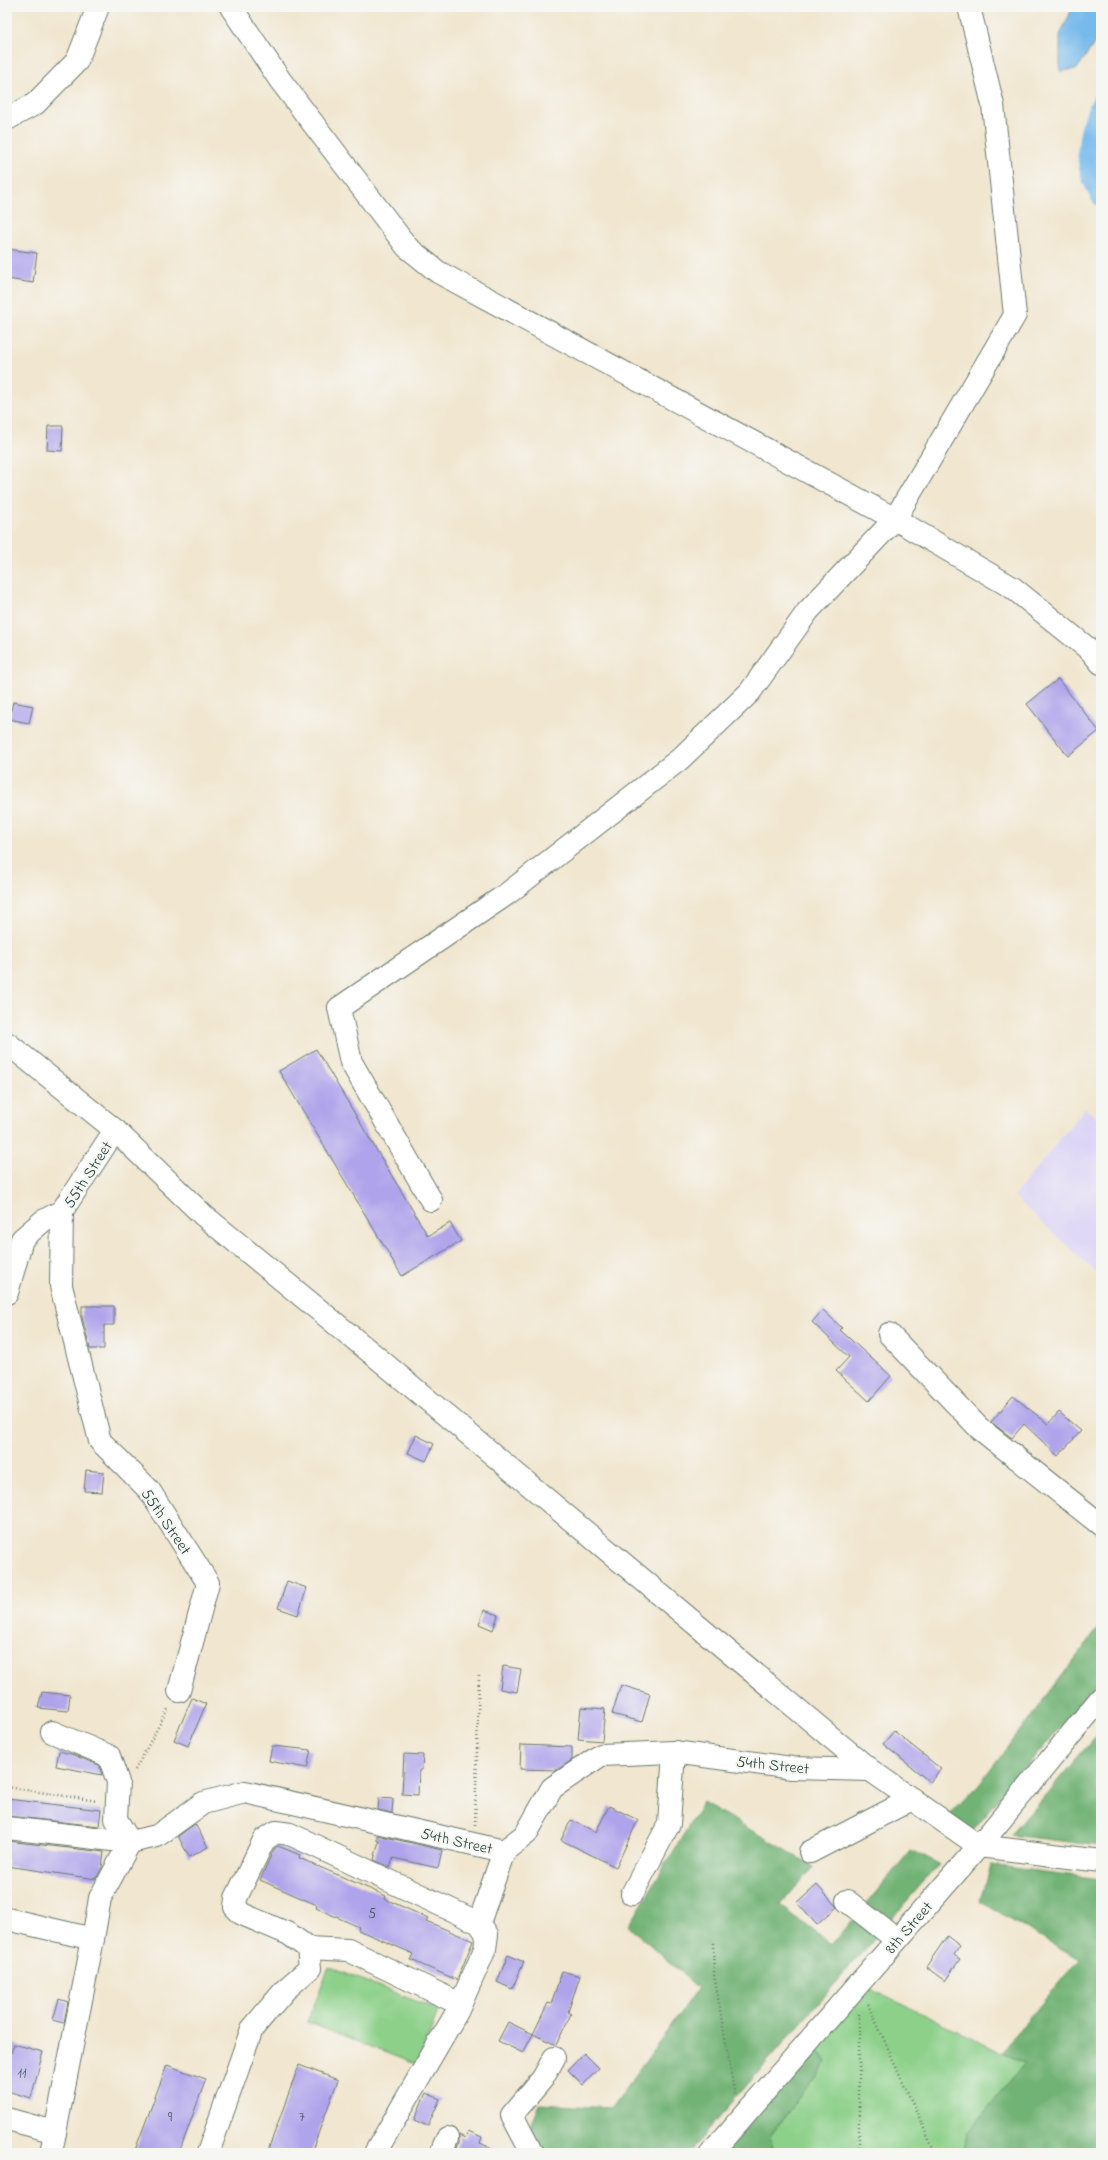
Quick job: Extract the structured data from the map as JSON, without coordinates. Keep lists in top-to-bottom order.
{
  "streets": {
    "street": ["55th Street", "54th Street", "8th Street"]
  },
  "house_numbers": [
    "5",
    "11",
    "9",
    "7"
  ]
}
